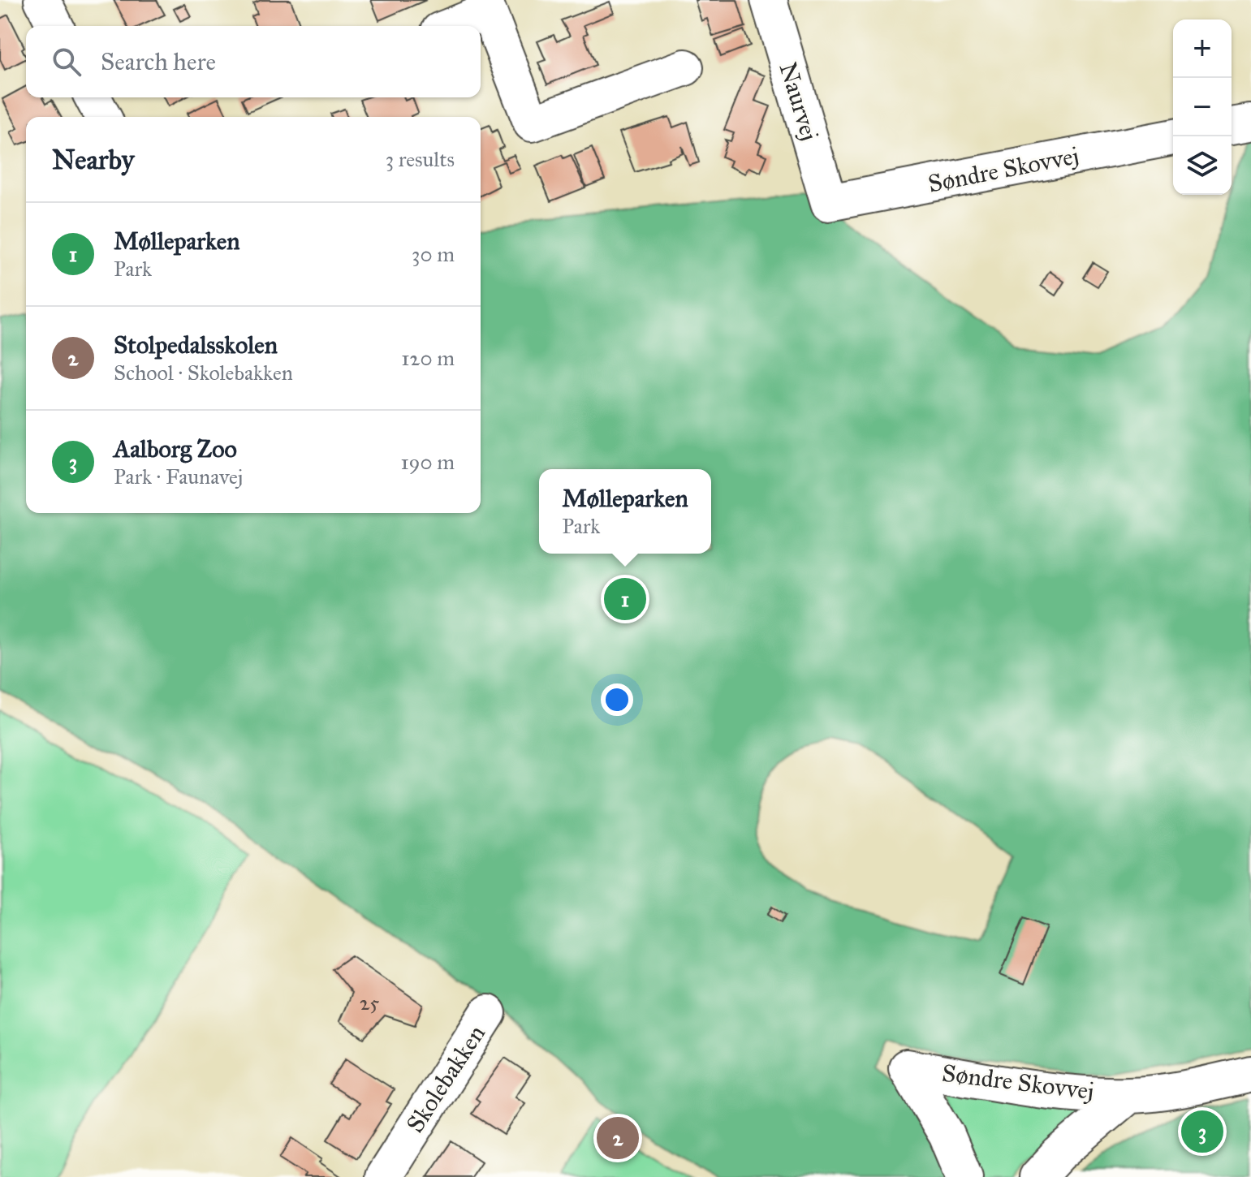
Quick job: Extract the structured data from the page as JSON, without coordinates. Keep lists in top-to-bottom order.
{
  "streets": {
    "street": ["Naurvej", "Søndre Skovvej", "Skolebakken"]
  },
  "crossings": [
    ["Naurvej", "Søndre Skovvej"]
  ],
  "house_numbers": ["25"],
  "page": {
    "map_buttons": ["+", "−"],
    "search": "Search here",
    "heading": ["Nearby", "3 results"],
    "list": [
      {
        "mark": "1",
        "name": "Mølleparken",
        "note": "Park",
        "value": "30 m"
      },
      {
        "mark": "2",
        "name": "Stolpedalsskolen",
        "note": "School · Skolebakken",
        "value": "120 m"
      },
      {
        "mark": "3",
        "name": "Aalborg Zoo",
        "note": "Park · Faunavej",
        "value": "190 m"
      }
    ],
    "popup": ["Mølleparken", "Park"],
    "pins": ["1", "3", "2"]
  }
}
